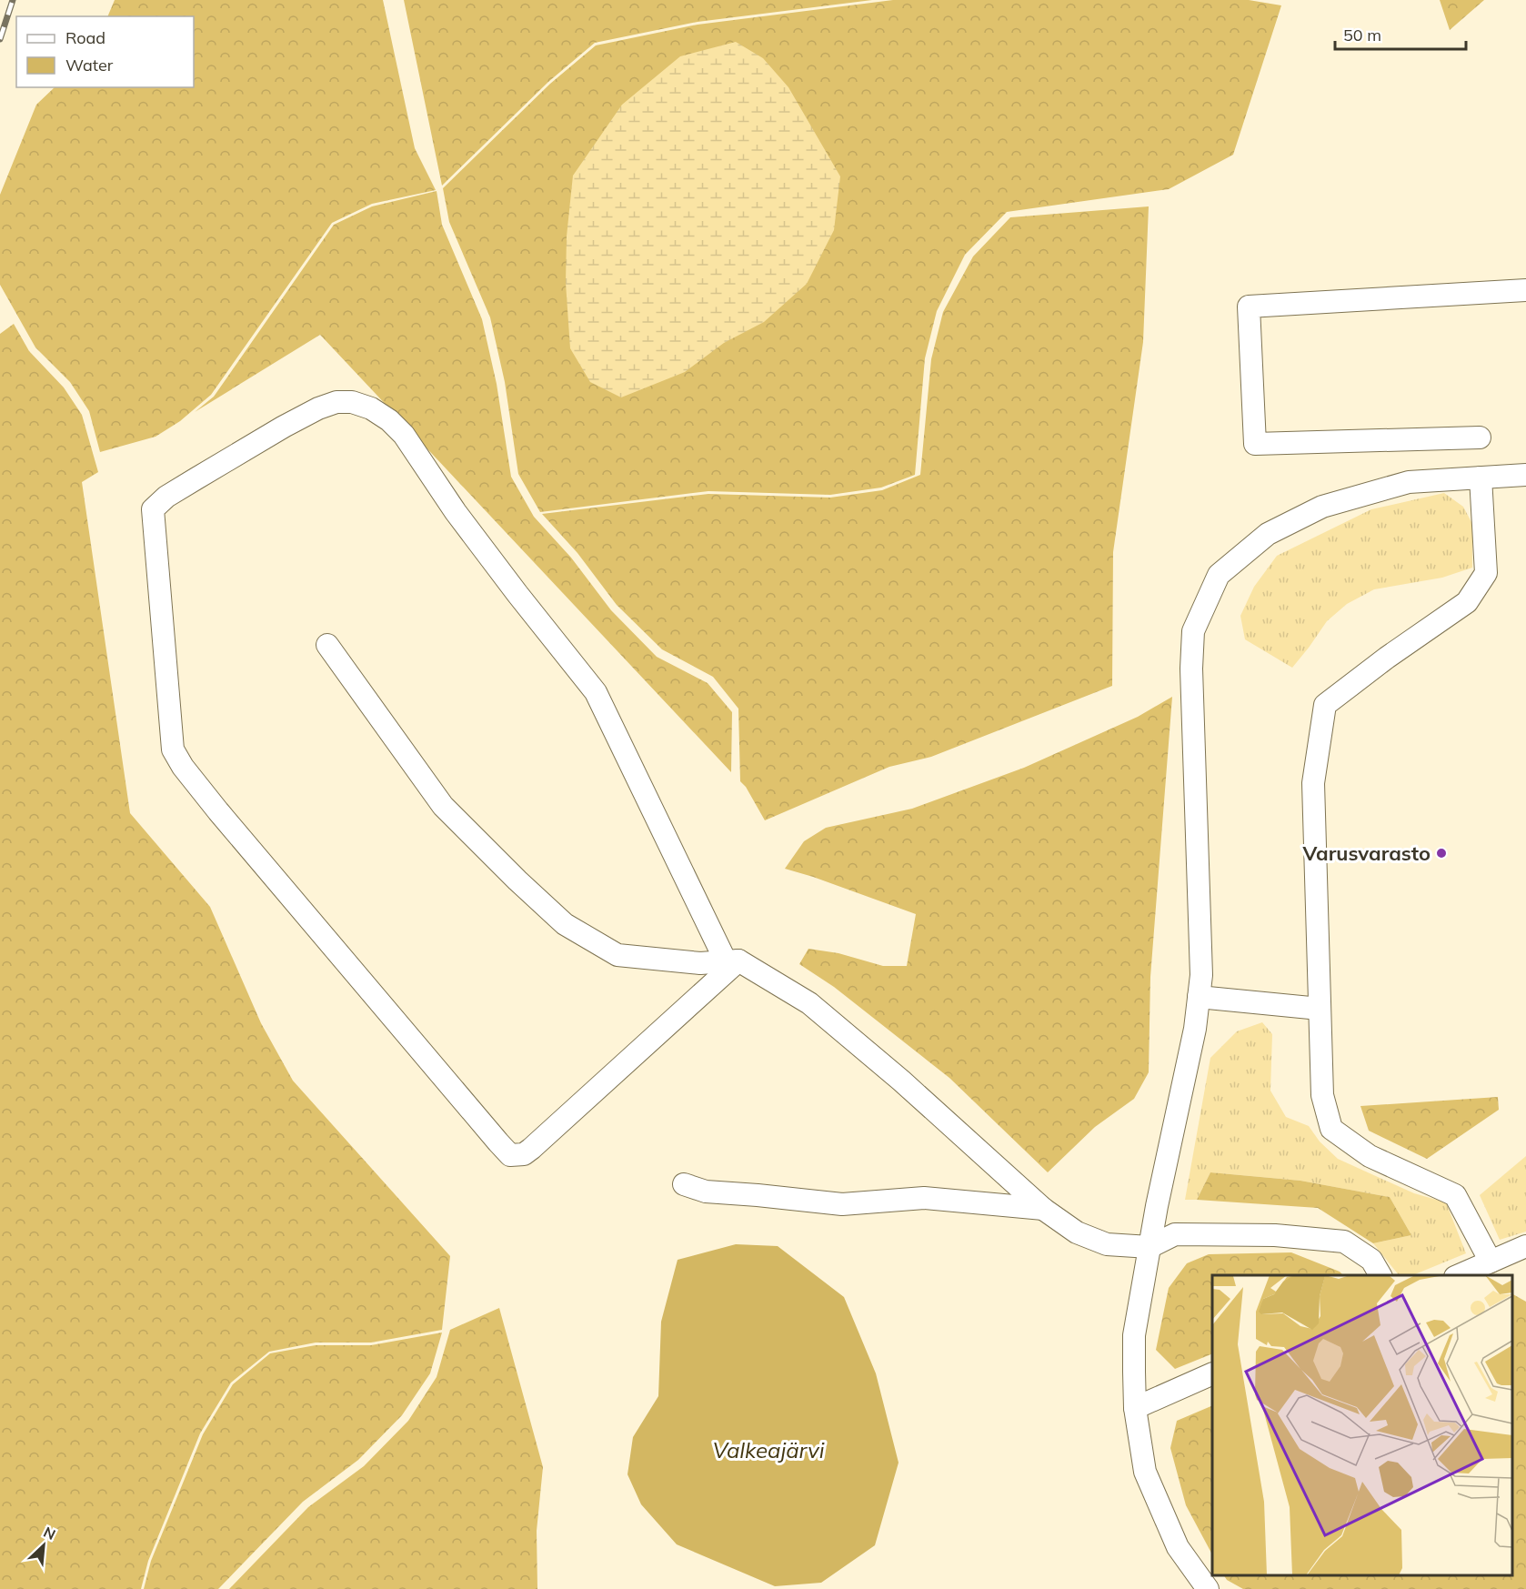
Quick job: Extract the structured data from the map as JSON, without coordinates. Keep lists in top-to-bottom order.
{
  "water": ["Valkeajärvi"],
  "places": ["Varusvarasto"],
  "legend": ["Road", "Water"],
  "scale_bar": "50 m",
  "north": "top right"
}
